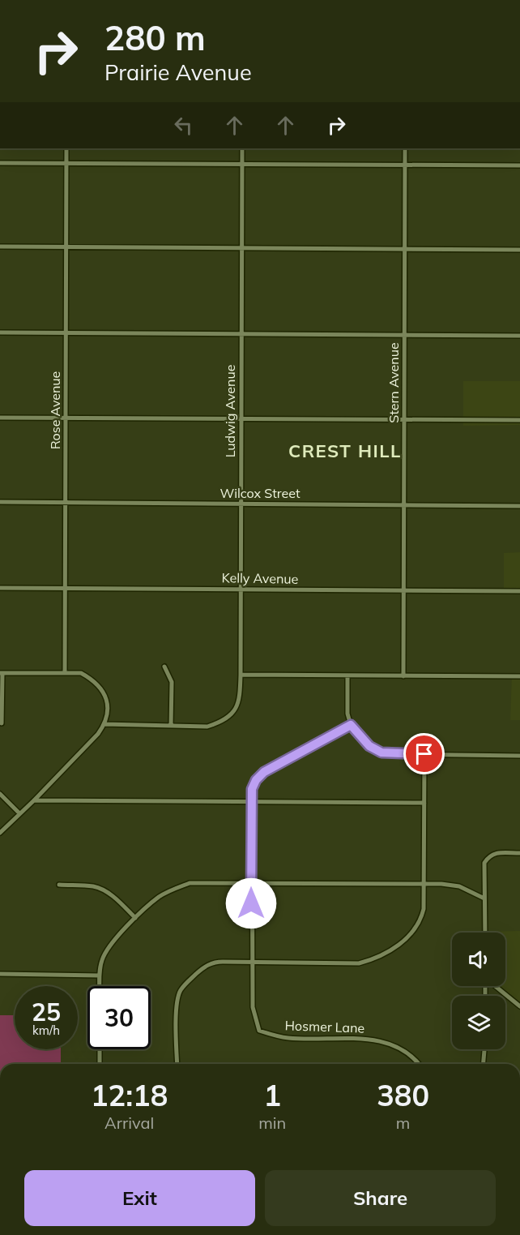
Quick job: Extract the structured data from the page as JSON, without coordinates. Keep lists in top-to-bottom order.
{
  "streets": {
    "street": [
      "Stern Avenue",
      "Rose Avenue",
      "Ludwig Avenue",
      "Wilcox Street",
      "Kelly Avenue",
      "Hosmer Lane"
    ]
  },
  "crossings": [
    ["Stern Avenue", "Wilcox Street"],
    ["Stern Avenue", "Kelly Avenue"],
    ["Rose Avenue", "Wilcox Street"],
    ["Rose Avenue", "Kelly Avenue"],
    ["Ludwig Avenue", "Wilcox Street"],
    ["Ludwig Avenue", "Kelly Avenue"]
  ],
  "districts": ["CREST HILL"],
  "page": {
    "turn": ["280 m", "Prairie Avenue"],
    "speed": "25 km/h",
    "limit": "30",
    "eta": [
      "12:18",
      "Arrival",
      "1",
      "min",
      "380",
      "m"
    ],
    "buttons": ["Exit", "Share"]
  }
}
